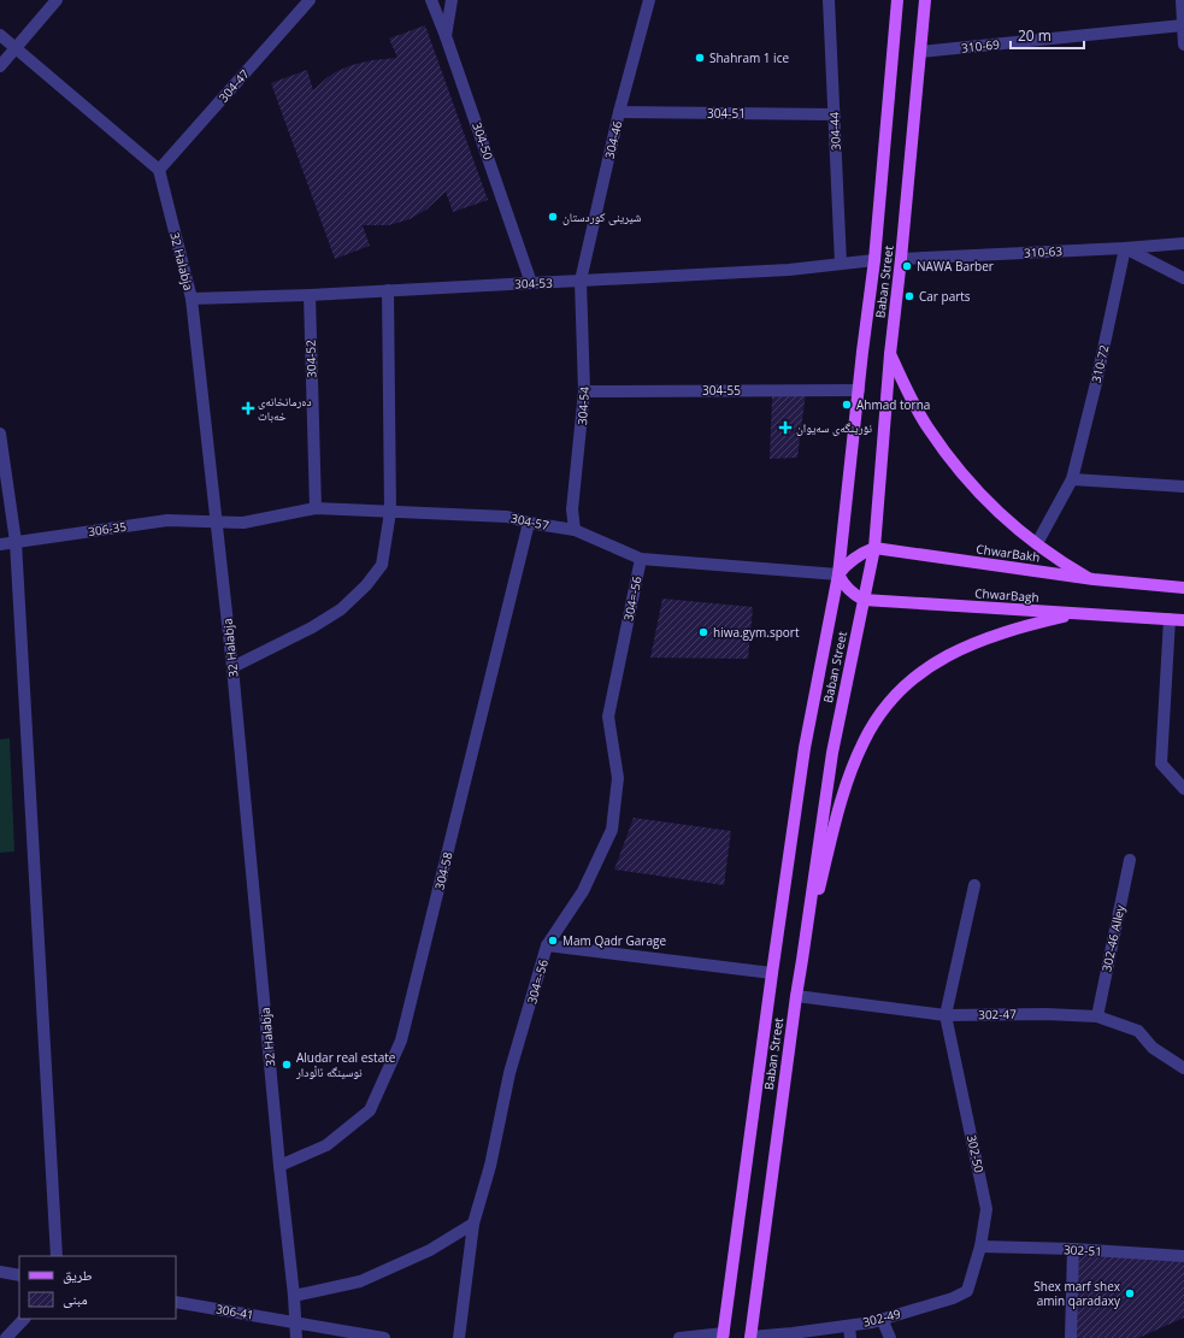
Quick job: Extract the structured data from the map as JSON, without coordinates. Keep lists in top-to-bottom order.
{
  "streets": {
    "main road": ["Baban Street", "ChwarBakh", "ChwarBagh"],
    "street": [
      "310-69",
      "304-47",
      "304-51",
      "304-44",
      "304-46",
      "304-50",
      "310-63",
      "32 Halabja",
      "304-53",
      "304-52",
      "310-72",
      "304-55",
      "304-54",
      "304-57",
      "306-35",
      "304=-56",
      "304-58",
      "302-46 Alley",
      "302-47",
      "302-50",
      "302-51",
      "306-41",
      "302-49"
    ]
  },
  "crossings": [
    ["310-69", "Baban Street"],
    ["304-47", "32 Halabja"],
    ["304-51", "304-44"],
    ["304-51", "304-46"],
    ["304-44", "304-53"],
    ["304-46", "304-53"],
    ["304-46", "304-54"],
    ["304-50", "304-53"],
    ["310-63", "Baban Street"],
    ["310-63", "310-72"],
    ["32 Halabja", "304-53"],
    ["32 Halabja", "304-57"],
    ["32 Halabja", "306-35"],
    ["32 Halabja", "304-58"],
    ["32 Halabja", "306-41"],
    ["Baban Street", "ChwarBakh"],
    ["Baban Street", "ChwarBagh"],
    ["Baban Street", "302-47"],
    ["Baban Street", "302-49"],
    ["304-53", "304-52"],
    ["304-53", "304-54"],
    ["304-52", "304-57"],
    ["304-55", "304-54"],
    ["304-54", "304-57"],
    ["304-57", "306-35"],
    ["304-57", "304=-56"],
    ["304-57", "304-58"],
    ["302-46 Alley", "302-47"],
    ["302-47", "302-50"],
    ["302-50", "302-51"],
    ["302-50", "302-49"]
  ],
  "places": {
    "other": [
      "Shahram 1 ice",
      "شیرینی کوردستان",
      "NAWA Barber",
      "Car parts",
      "Ahmad torna",
      "hiwa.gym.sport",
      "Mam Qadr Garage",
      "Aludar real estate نوسینگە ئاڵودار",
      "Shex marf shex amin qaradaxy"
    ],
    "health": ["دەرمانخانەی خەبات", "نۆرینگەی سەیوان"]
  },
  "legend": ["طريق", "مبنى"],
  "scale_bar": "20 m"
}
